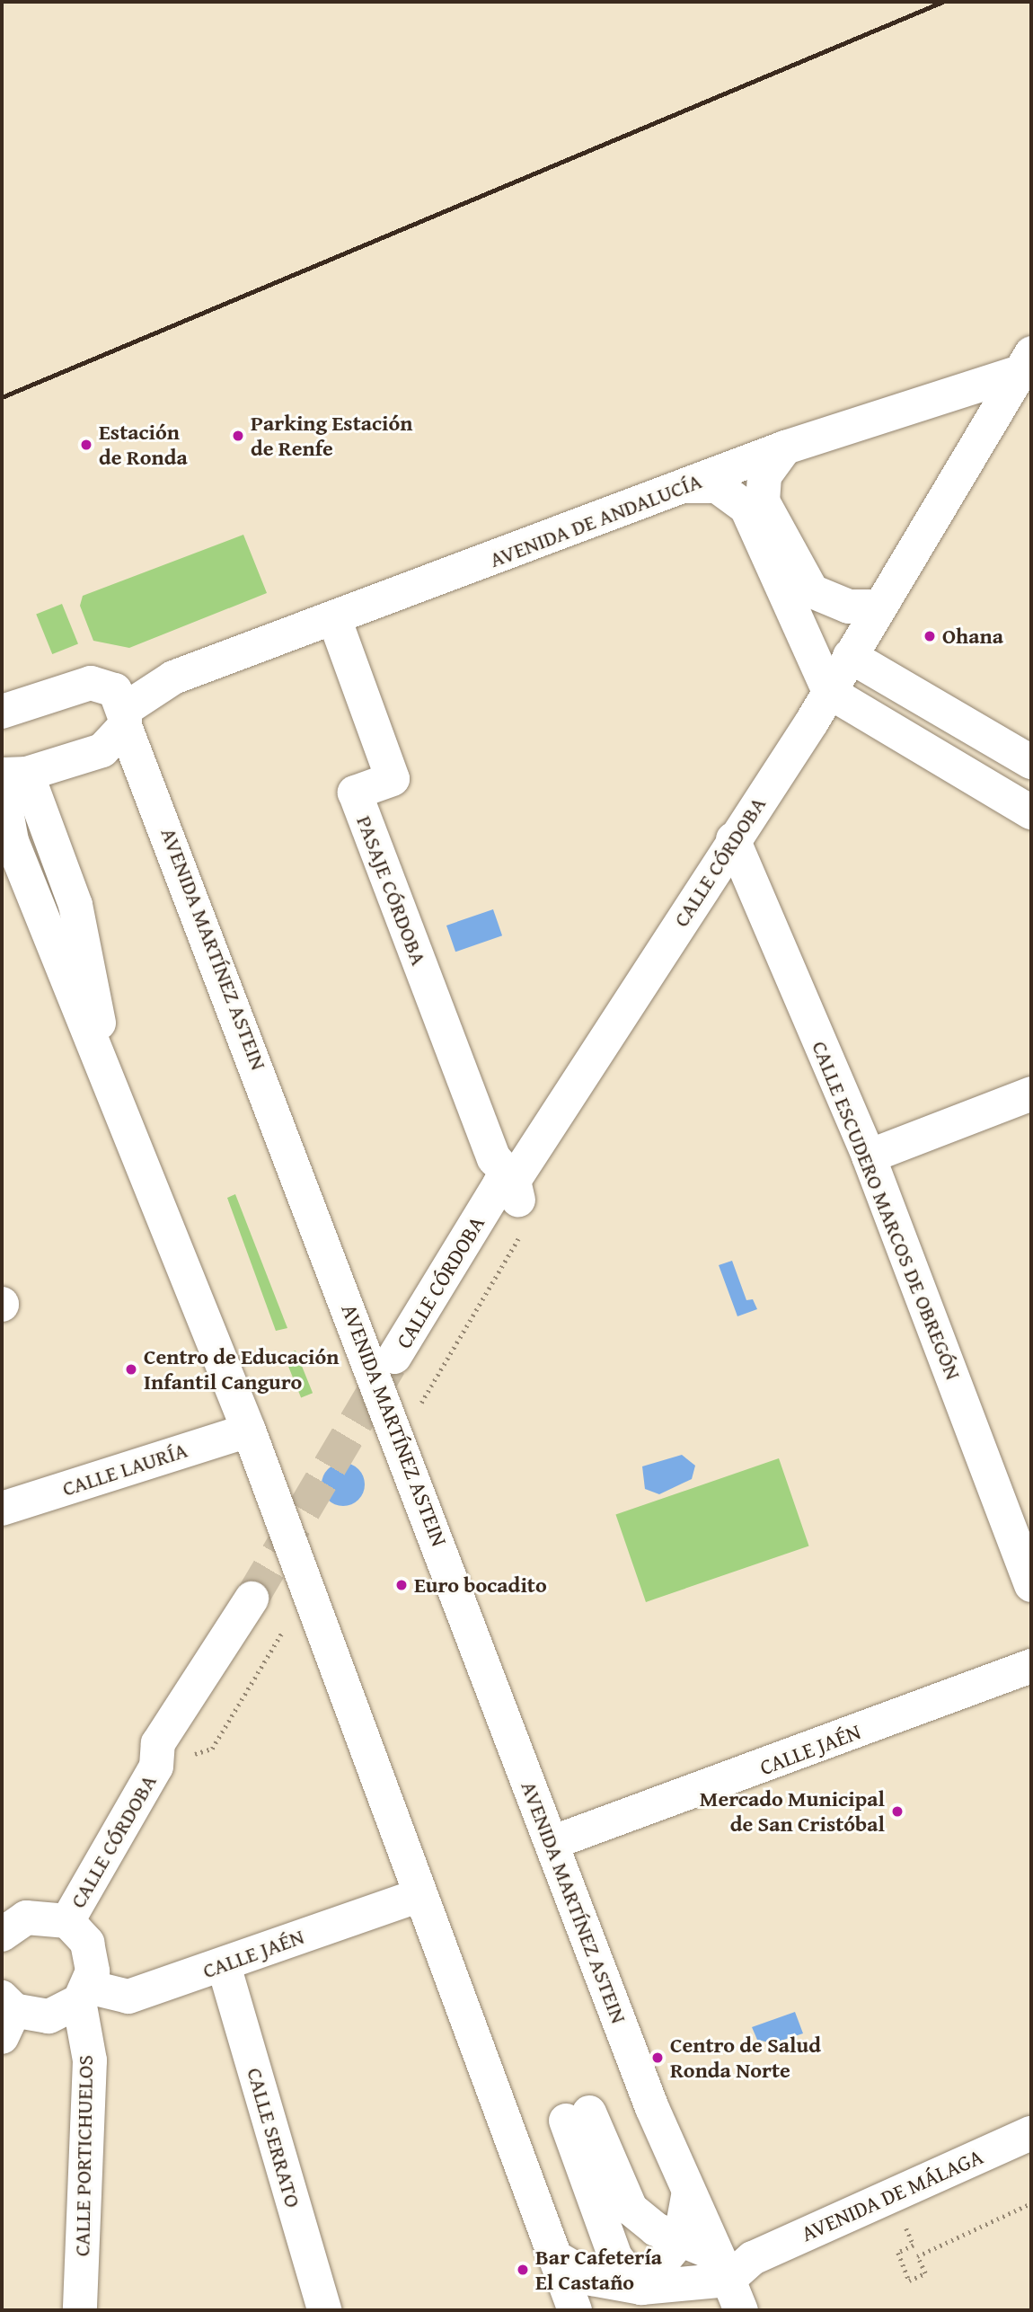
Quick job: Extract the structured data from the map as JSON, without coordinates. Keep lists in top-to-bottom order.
{
  "streets": {
    "street": [
      "AVENIDA DE ANDALUCÍA",
      "CALLE CÓRDOBA",
      "PASAJE CÓRDOBA",
      "AVENIDA MARTÍNEZ ASTEIN",
      "CALLE ESCUDERO MARCOS DE OBREGÓN",
      "CALLE LAURÍA",
      "CALLE JAÉN",
      "CALLE SERRATO",
      "CALLE PORTICHUELOS",
      "AVENIDA DE MÁLAGA"
    ]
  },
  "crossings": [
    ["AVENIDA DE ANDALUCÍA", "CALLE CÓRDOBA"],
    ["AVENIDA DE ANDALUCÍA", "PASAJE CÓRDOBA"],
    ["AVENIDA DE ANDALUCÍA", "AVENIDA MARTÍNEZ ASTEIN"],
    ["CALLE CÓRDOBA", "PASAJE CÓRDOBA"],
    ["CALLE CÓRDOBA", "CALLE ESCUDERO MARCOS DE OBREGÓN"],
    ["CALLE CÓRDOBA", "CALLE PORTICHUELOS"],
    ["AVENIDA MARTÍNEZ ASTEIN", "CALLE JAÉN"],
    ["AVENIDA MARTÍNEZ ASTEIN", "AVENIDA DE MÁLAGA"],
    ["CALLE JAÉN", "CALLE SERRATO"],
    ["CALLE JAÉN", "CALLE PORTICHUELOS"]
  ],
  "places": [
    "Parking Estación de Renfe",
    "Estación de Ronda",
    "Ohana",
    "Centro de Educación Infantil Canguro",
    "Euro bocadito",
    "Mercado Municipal de San Cristóbal",
    "Centro de Salud Ronda Norte",
    "Bar Cafetería El Castaño"
  ]
}
